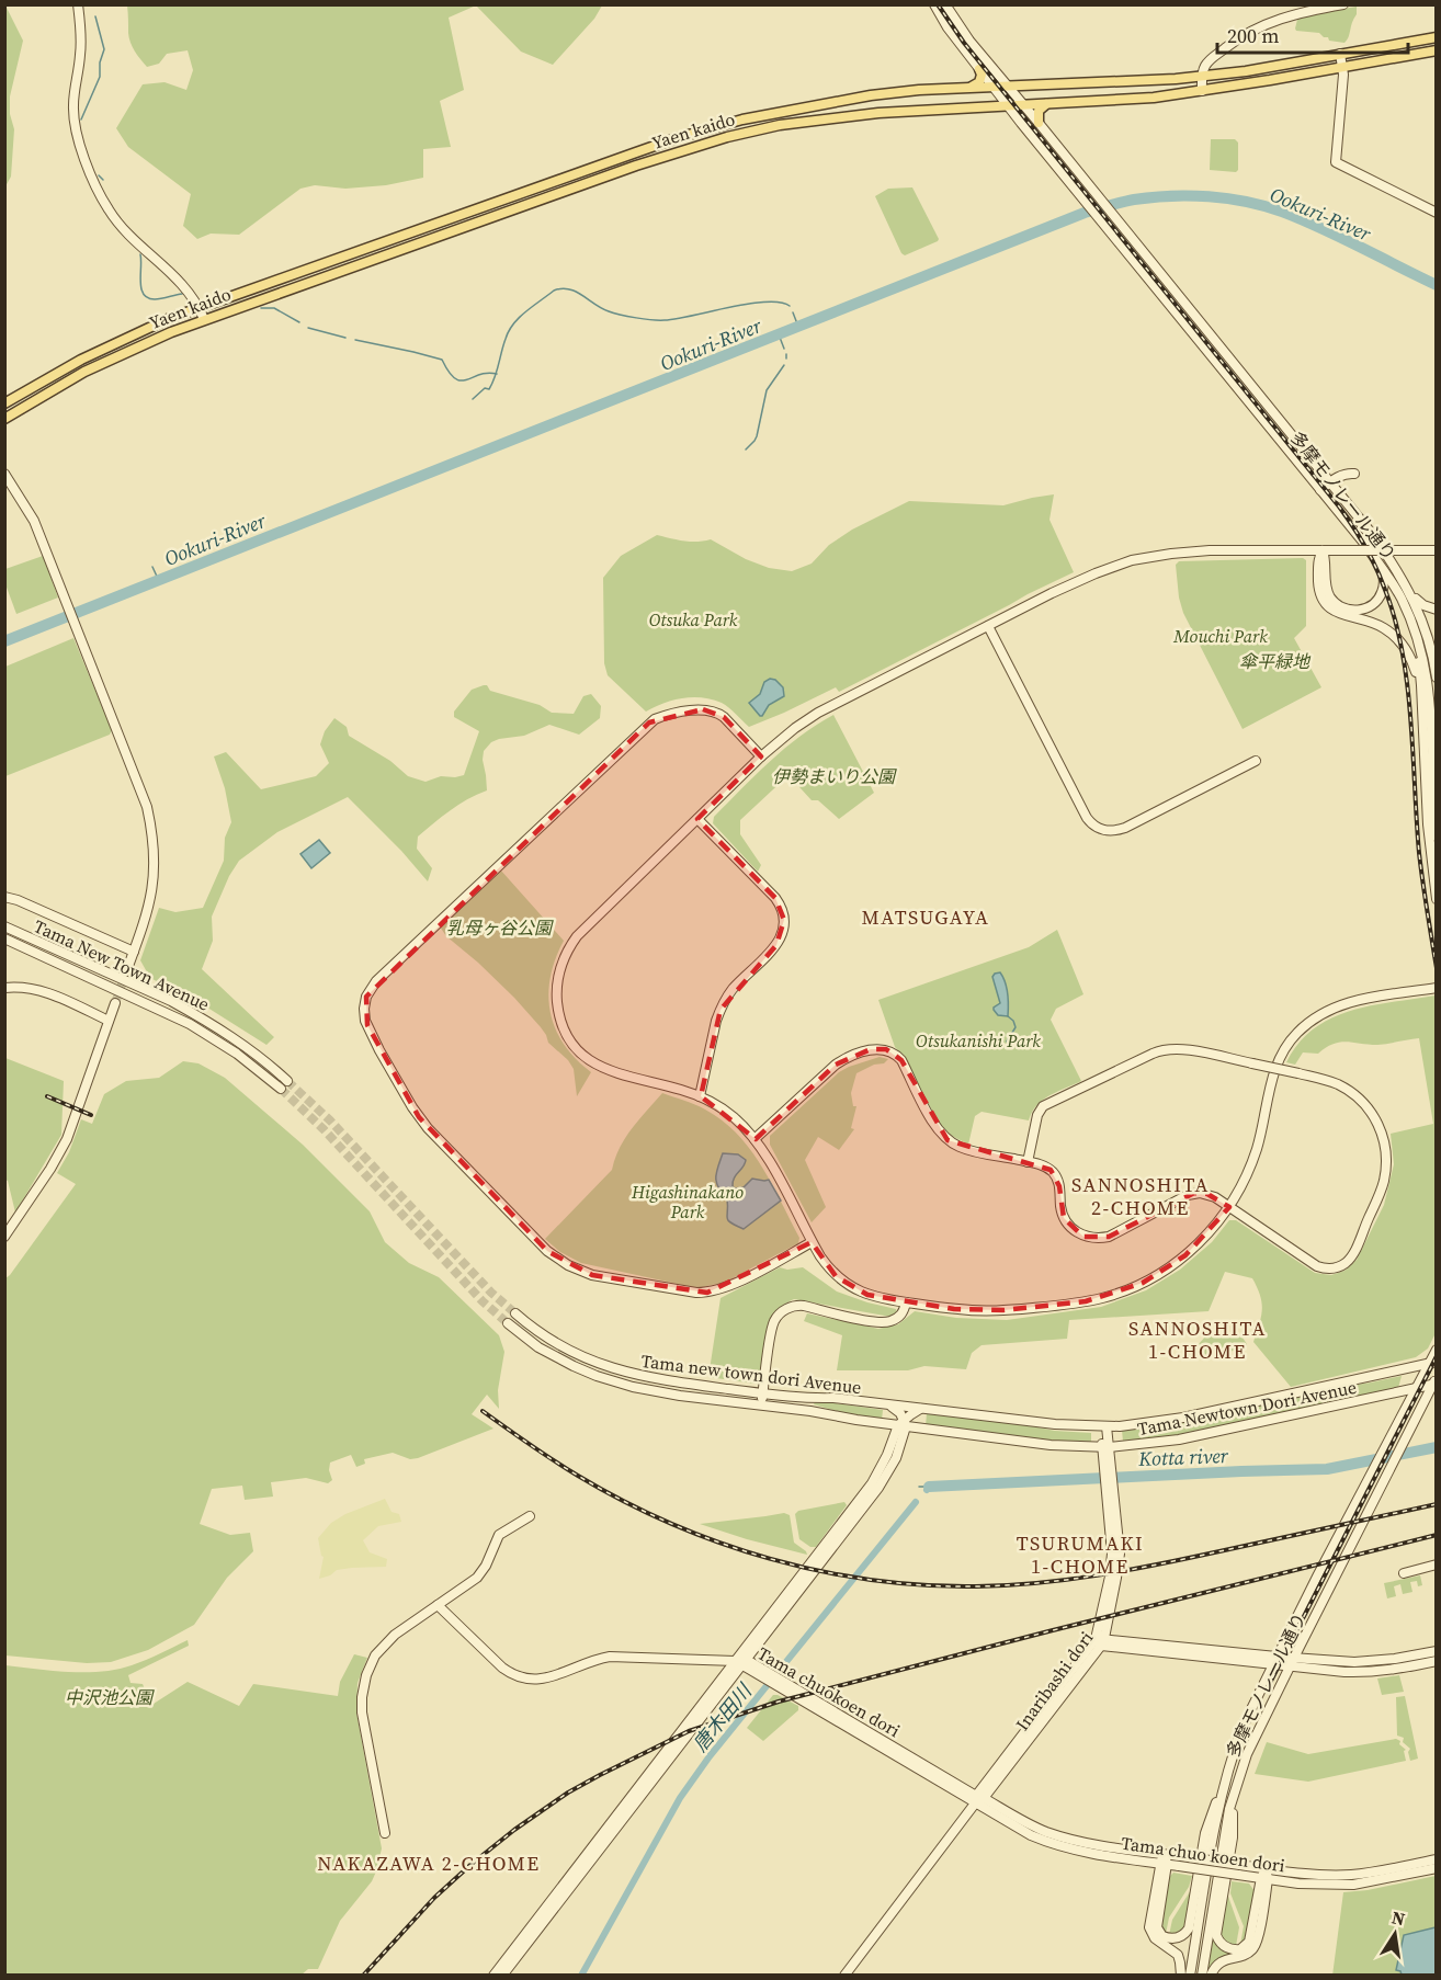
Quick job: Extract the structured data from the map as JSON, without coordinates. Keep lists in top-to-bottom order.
{
  "streets": {
    "main road": ["Yaen kaido"],
    "street": [
      "多摩モノレール通り",
      "Tama New Town Avenue",
      "Tama new town dori Avenue",
      "Tama Newtown Dori Avenue",
      "Inaribashi dori",
      "Tama chuokoen dori",
      "Tama chuo koen dori"
    ]
  },
  "crossings": [
    ["Yaen kaido", "多摩モノレール通り"],
    ["多摩モノレール通り", "Tama Newtown Dori Avenue"],
    ["Tama new town dori Avenue", "Tama Newtown Dori Avenue"],
    ["Tama Newtown Dori Avenue", "Inaribashi dori"],
    ["Inaribashi dori", "Tama chuokoen dori"],
    ["Inaribashi dori", "Tama chuo koen dori"],
    ["Tama chuokoen dori", "Tama chuo koen dori"]
  ],
  "districts": [
    "MATSUGAYA",
    "SANNOSHITA 2-CHOME",
    "SANNOSHITA 1-CHOME",
    "TSURUMAKI 1-CHOME",
    "NAKAZAWA 2-CHOME"
  ],
  "water": ["Ookuri-River", "Kotta river", "唐木田川"],
  "parks": [
    "Otsuka Park",
    "Mouchi Park",
    "傘平緑地",
    "伊勢まいり公園",
    "乳母ヶ谷公園",
    "Otsukanishi Park",
    "Higashinakano Park",
    "中沢池公園"
  ],
  "scale_bar": "200 m",
  "north": "top"
}
